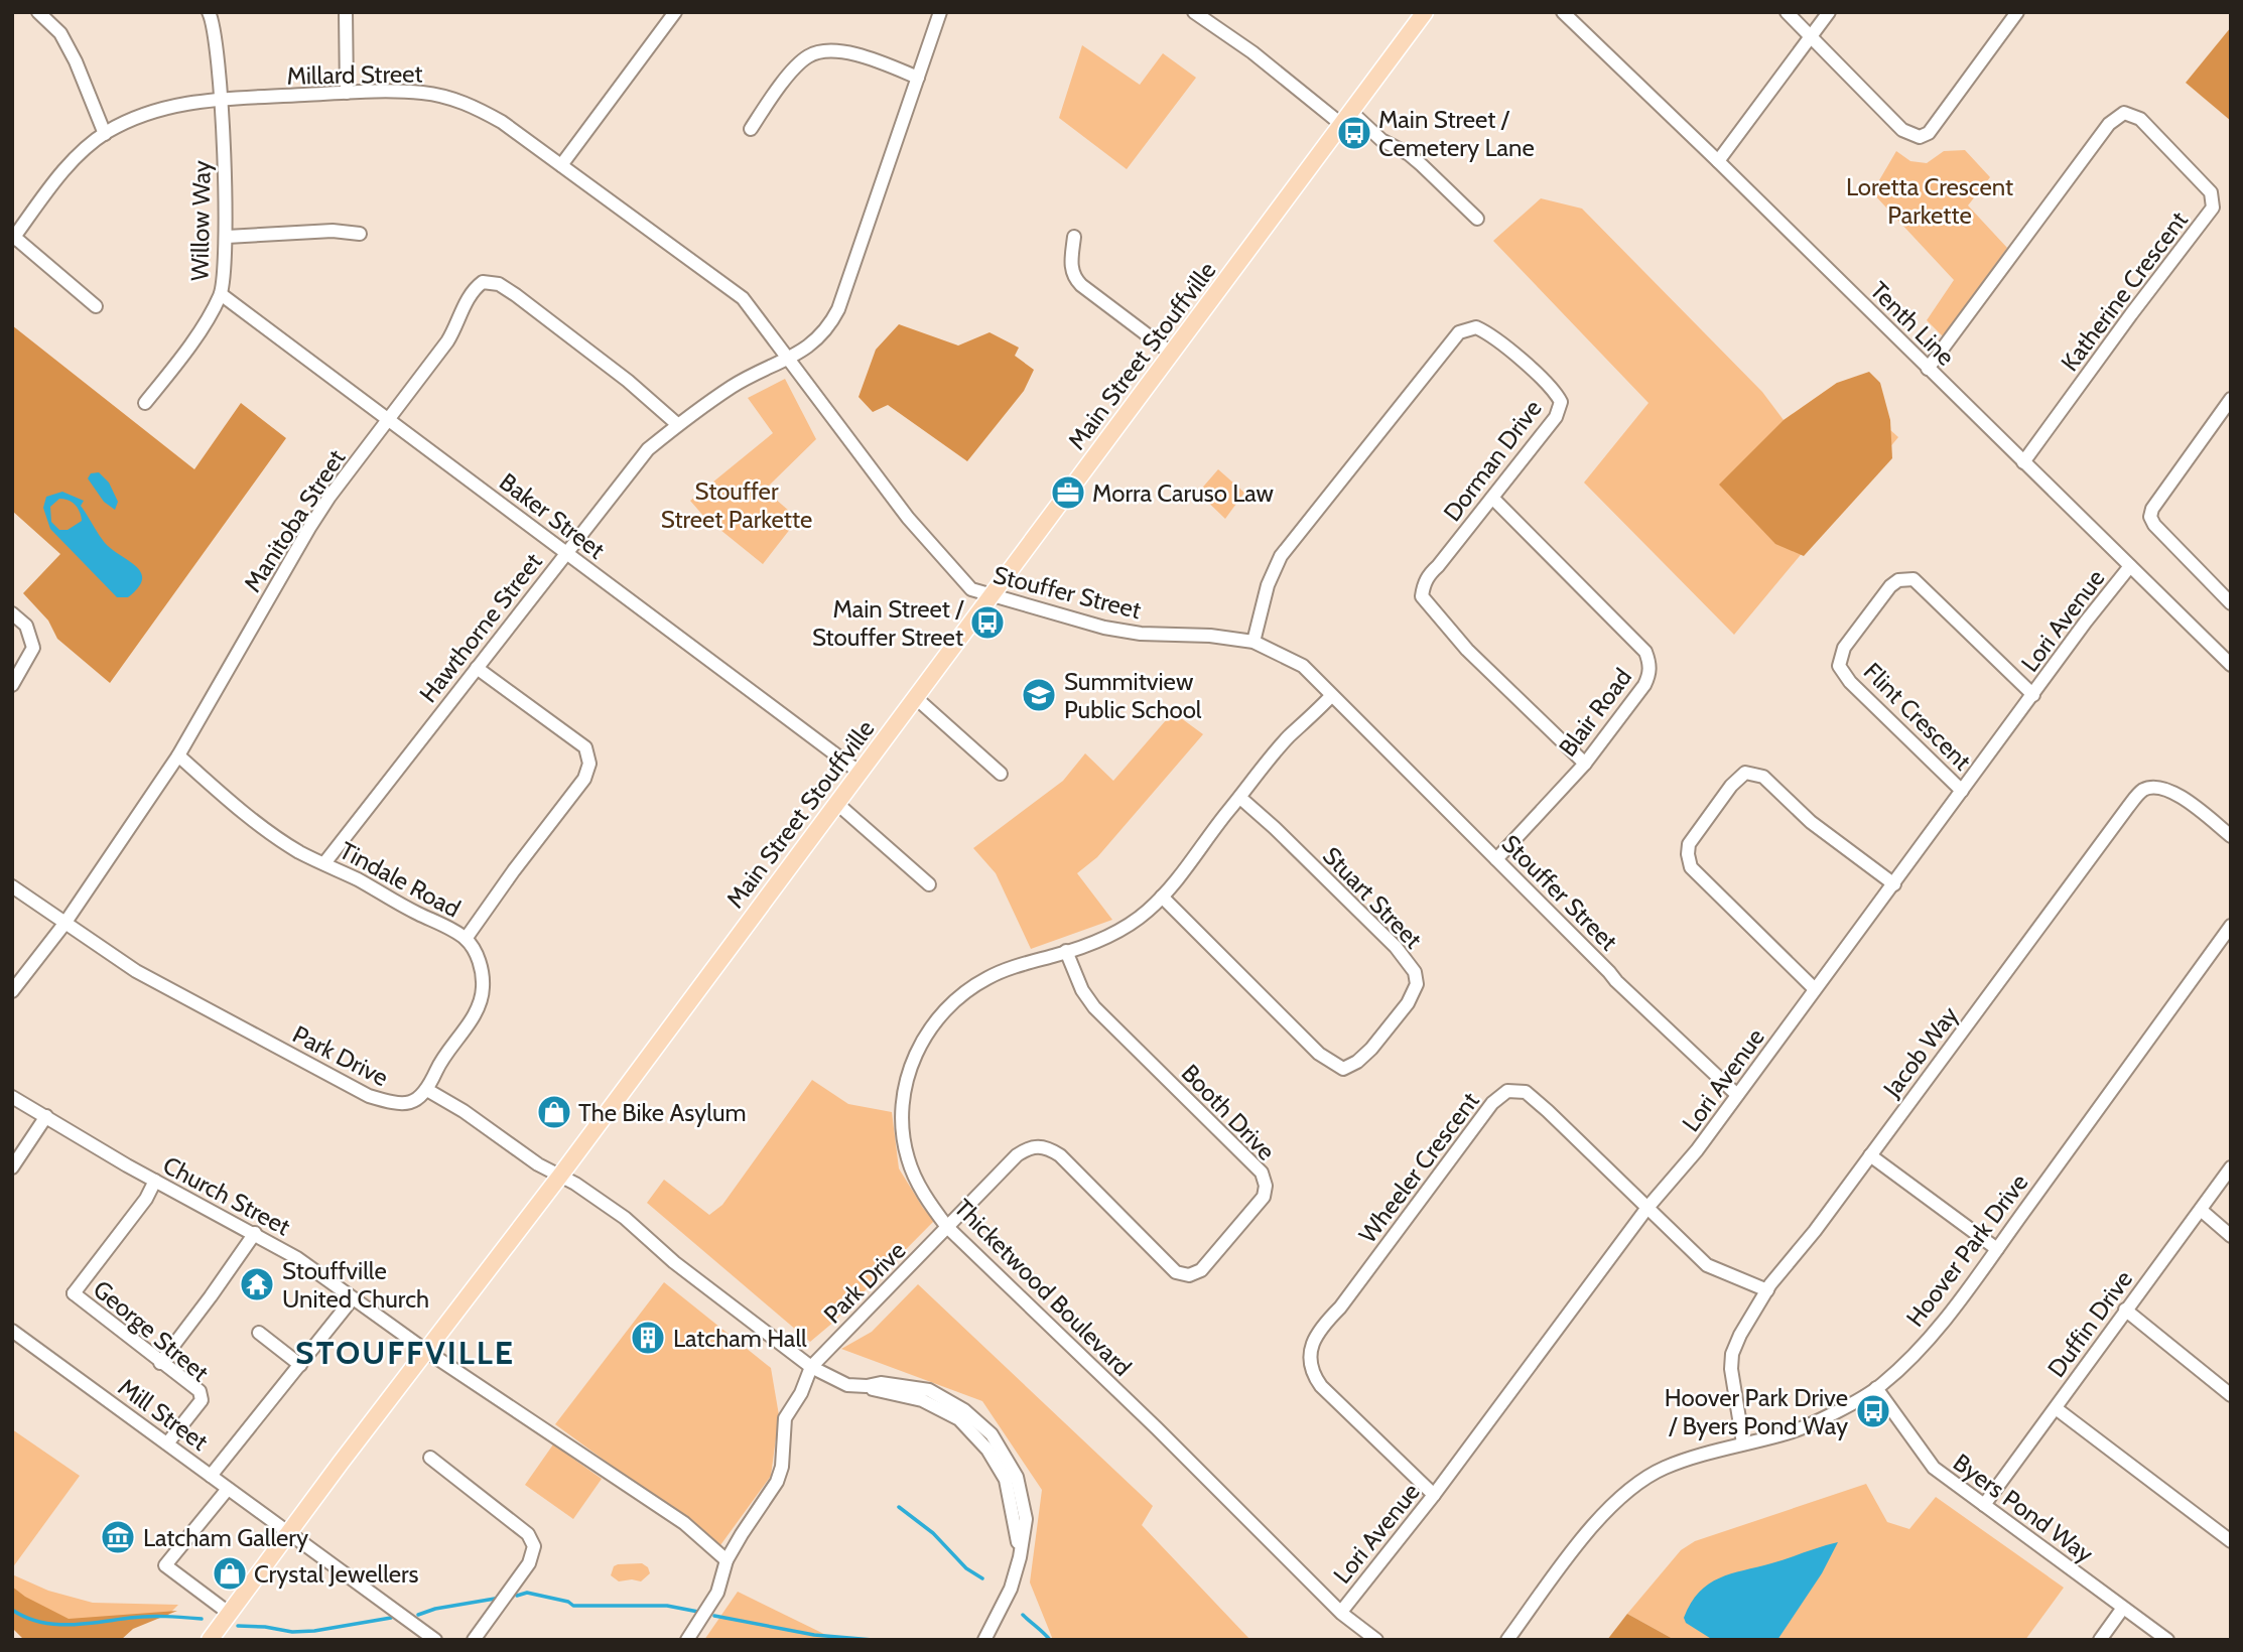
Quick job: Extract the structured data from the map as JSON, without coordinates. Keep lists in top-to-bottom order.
{
  "streets": {
    "main road": ["Main Street Stouffville"],
    "street": [
      "Millard Street",
      "Willow Way",
      "Katherine Crescent",
      "Tenth Line",
      "Dorman Drive",
      "Baker Street",
      "Manitoba Street",
      "Stouffer Street",
      "Lori Avenue",
      "Hawthorne Street",
      "Blair Road",
      "Flint Crescent",
      "Tindale Road",
      "Stuart Street",
      "Jacob Way",
      "Park Drive",
      "Booth Drive",
      "Wheeler Crescent",
      "Church Street",
      "Hoover Park Drive",
      "Thicketwood Boulevard",
      "Duffin Drive",
      "George Street",
      "Mill Street",
      "Byers Pond Way"
    ]
  },
  "crossings": [
    ["Millard Street", "Willow Way"],
    ["Millard Street", "Stouffer Street"],
    ["Millard Street", "Hawthorne Street"],
    ["Willow Way", "Baker Street"],
    ["Katherine Crescent", "Tenth Line"],
    ["Tenth Line", "Lori Avenue"],
    ["Main Street Stouffville", "Baker Street"],
    ["Main Street Stouffville", "Stouffer Street"],
    ["Main Street Stouffville", "Church Street"],
    ["Main Street Stouffville", "Mill Street"],
    ["Dorman Drive", "Stouffer Street"],
    ["Dorman Drive", "Blair Road"],
    ["Baker Street", "Manitoba Street"],
    ["Baker Street", "Hawthorne Street"],
    ["Manitoba Street", "Hawthorne Street"],
    ["Manitoba Street", "Tindale Road"],
    ["Manitoba Street", "Park Drive"],
    ["Stouffer Street", "Lori Avenue"],
    ["Stouffer Street", "Hawthorne Street"],
    ["Stouffer Street", "Blair Road"],
    ["Stouffer Street", "Thicketwood Boulevard"],
    ["Lori Avenue", "Flint Crescent"],
    ["Lori Avenue", "Wheeler Crescent"],
    ["Lori Avenue", "Thicketwood Boulevard"],
    ["Hawthorne Street", "Tindale Road"],
    ["Tindale Road", "Park Drive"],
    ["Stuart Street", "Thicketwood Boulevard"],
    ["Jacob Way", "Wheeler Crescent"],
    ["Jacob Way", "Hoover Park Drive"],
    ["Park Drive", "Booth Drive"],
    ["Park Drive", "Thicketwood Boulevard"],
    ["Booth Drive", "Thicketwood Boulevard"],
    ["Church Street", "George Street"],
    ["Hoover Park Drive", "Byers Pond Way"],
    ["Duffin Drive", "Byers Pond Way"],
    ["George Street", "Mill Street"]
  ],
  "districts": ["STOUFFVILLE"],
  "parks": ["Loretta Crescent Parkette", "Stouffer Street Parkette"],
  "places": {
    "bus stop": ["Main Street / Cemetery Lane", "Main Street / Stouffer Street", "Hoover Park Drive / Byers Pond Way"],
    "office": ["Morra Caruso Law"],
    "school or university": ["Summitview Public School"],
    "shop": ["The Bike Asylum", "Crystal Jewellers"],
    "temple": ["Stouffville United Church"],
    "building": ["Latcham Hall"],
    "museum": ["Latcham Gallery"]
  }
}
